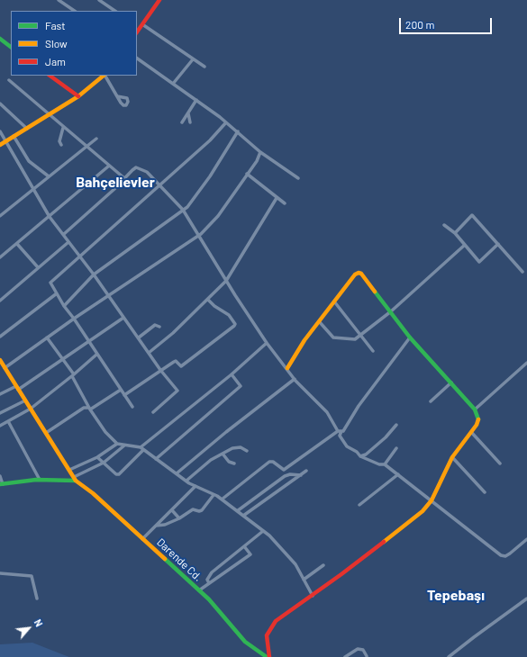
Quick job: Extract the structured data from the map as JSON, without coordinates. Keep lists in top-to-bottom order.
{
  "streets": {
    "street": ["Darende Cd."]
  },
  "districts": ["Bahçelievler", "Tepebaşı"],
  "legend": ["Fast", "Slow", "Jam"],
  "scale_bar": "200 m",
  "north": "top right"
}
